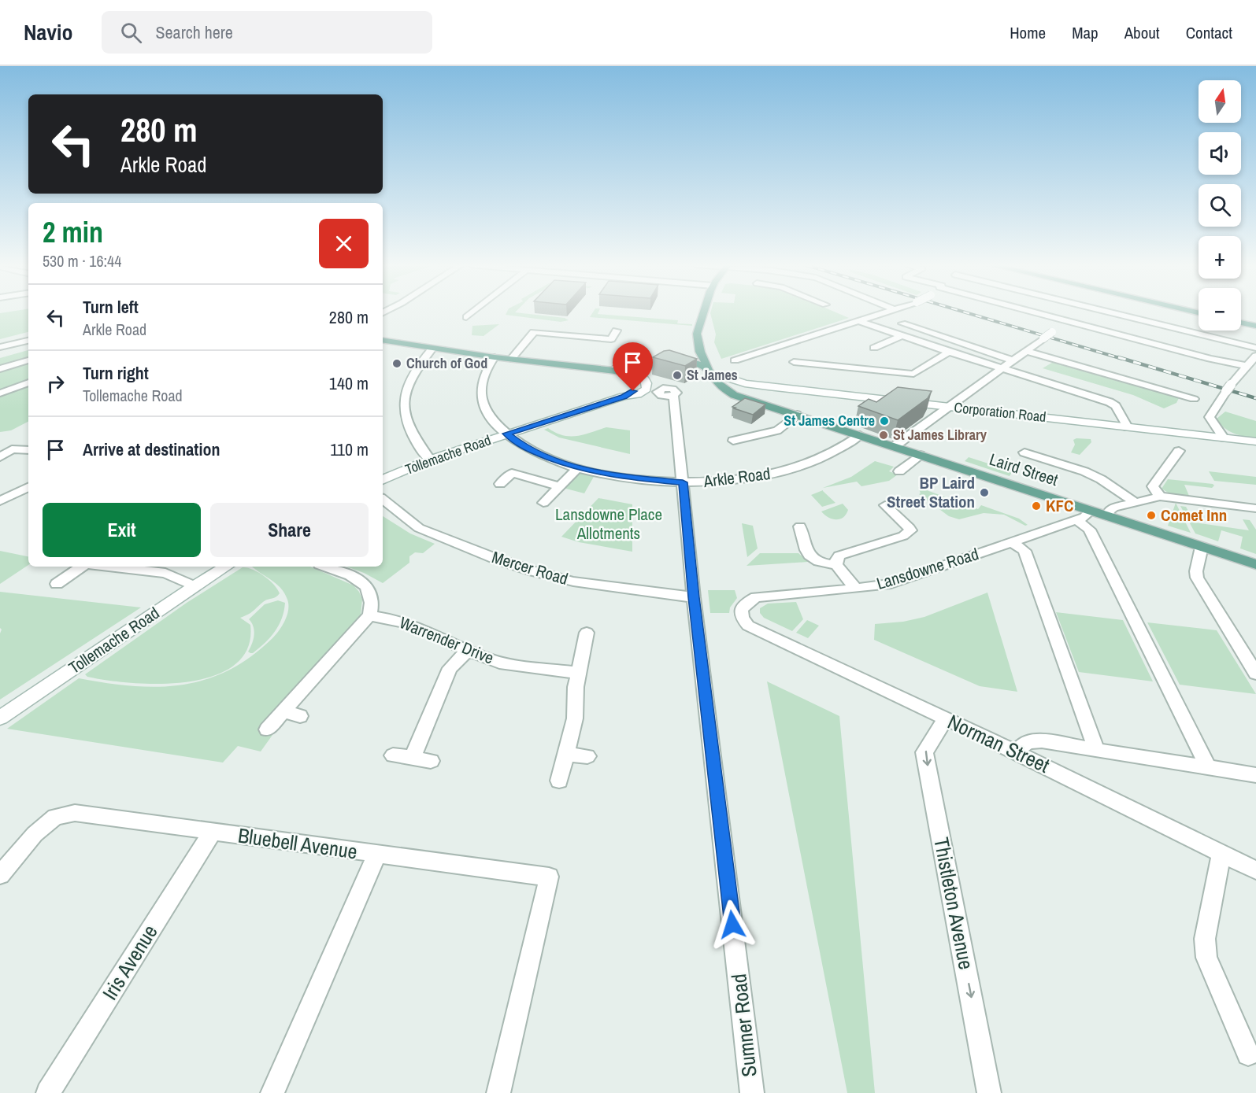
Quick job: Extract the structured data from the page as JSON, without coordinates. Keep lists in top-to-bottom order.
{
  "streets": {
    "main road": ["Laird Street"],
    "street": [
      "Corporation Road",
      "Tollemache Road",
      "Arkle Road",
      "Mercer Road",
      "Lansdowne Road",
      "Warrender Drive",
      "Norman Street",
      "Bluebell Avenue",
      "Thistleton Avenue",
      "Iris Avenue",
      "Sumner Road"
    ]
  },
  "crossings": [
    ["Tollemache Road", "Arkle Road"],
    ["Laird Street", "Arkle Road"],
    ["Laird Street", "Lansdowne Road"],
    ["Arkle Road", "Sumner Road"],
    ["Mercer Road", "Sumner Road"],
    ["Lansdowne Road", "Norman Street"],
    ["Norman Street", "Thistleton Avenue"],
    ["Bluebell Avenue", "Iris Avenue"]
  ],
  "one_way": ["Thistleton Avenue"],
  "parks": ["Lansdowne Place Allotments"],
  "places": [
    "Church of God",
    "St James",
    "St James Centre",
    "St James Library",
    "BP Laird Street Station",
    "KFC",
    "Comet Inn"
  ],
  "north": "top",
  "page": {
    "header": "Navio",
    "search": "Search here",
    "nav": [
      "Home",
      "Map",
      "About",
      "Contact"
    ],
    "map_buttons": ["+", "−"],
    "turn": ["280 m", "Arkle Road"],
    "heading": ["2 min", "530 m · 16:44"],
    "list": [
      {
        "name": "Turn left",
        "note": "Arkle Road",
        "value": "280 m"
      },
      {
        "name": "Turn right",
        "note": "Tollemache Road",
        "value": "140 m"
      },
      {
        "name": "Arrive at destination",
        "value": "110 m"
      }
    ],
    "buttons": ["Exit", "Share"]
  }
}
